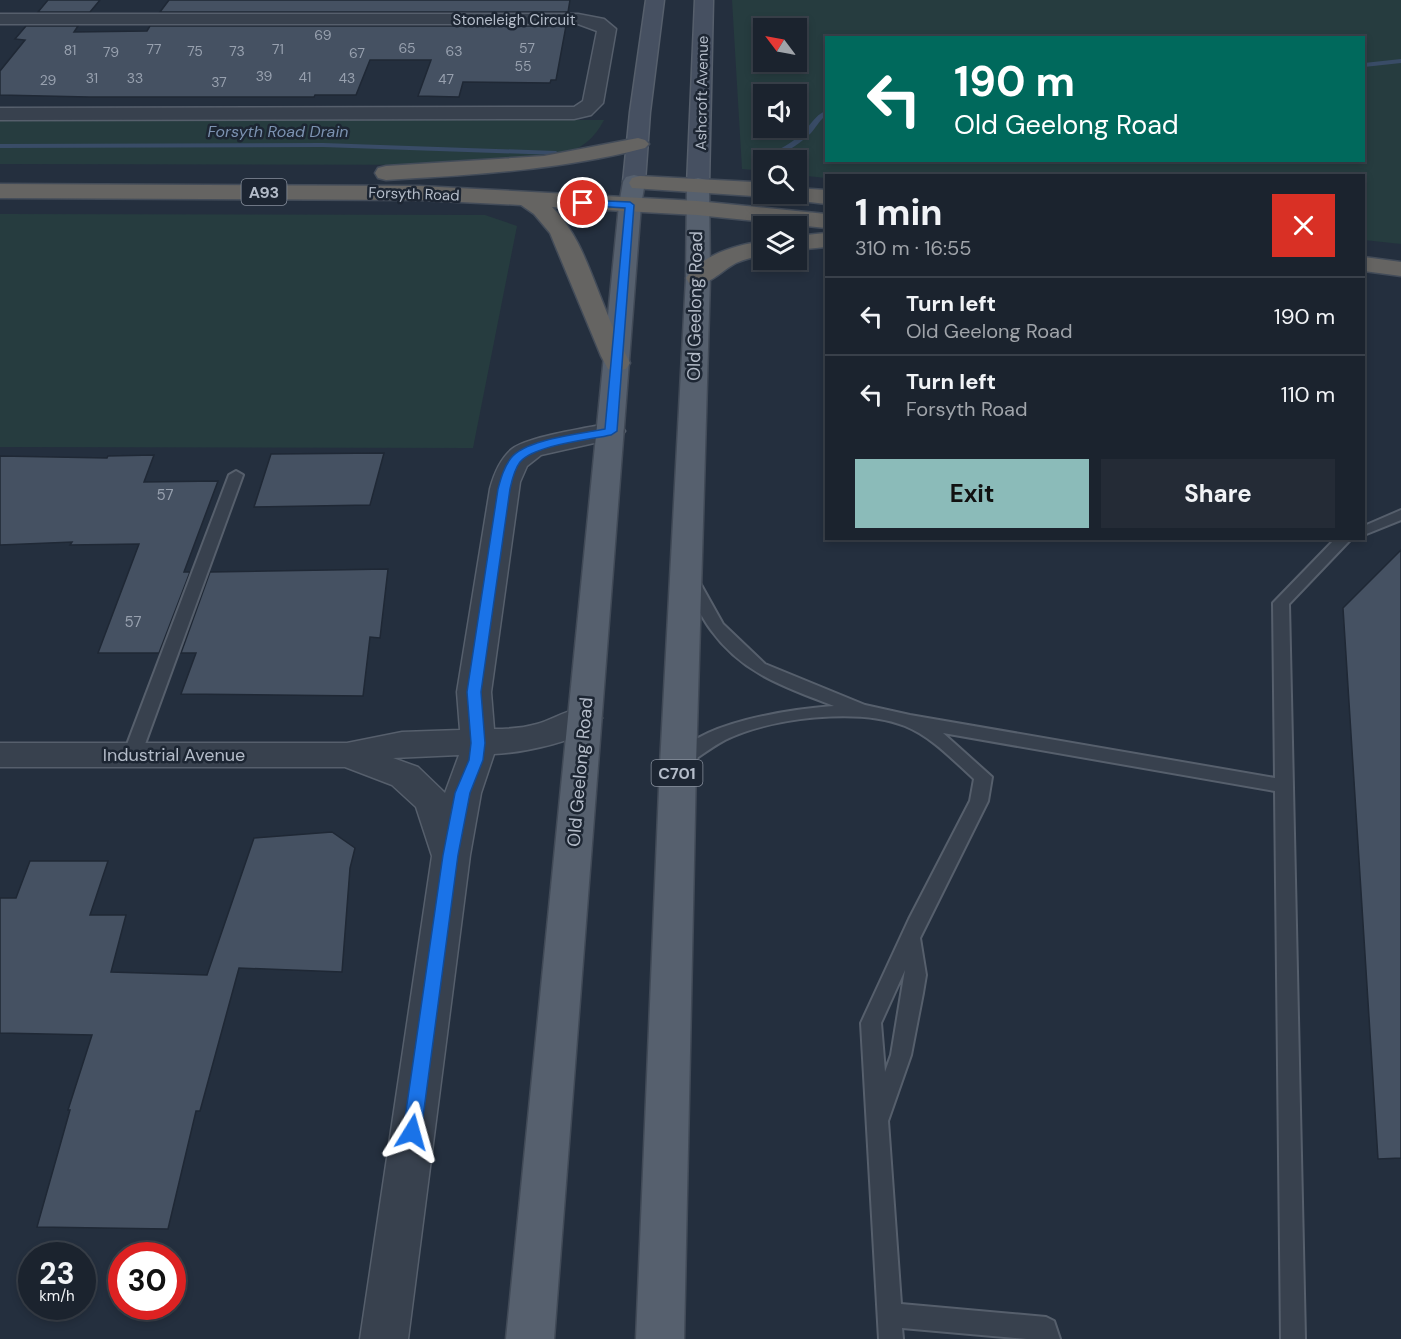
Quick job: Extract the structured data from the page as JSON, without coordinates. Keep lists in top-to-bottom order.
{
  "streets": {
    "highway": ["A93", "Forsyth Road"],
    "main road": ["Ashcroft Avenue", "Old Geelong Road", "C701"],
    "street": ["Stoneleigh Circuit", "Industrial Avenue"]
  },
  "crossings": [
    ["Ashcroft Avenue", "Forsyth Road"],
    ["Ashcroft Avenue", "Old Geelong Road"],
    ["Forsyth Road", "Old Geelong Road"],
    ["Old Geelong Road", "Industrial Avenue"]
  ],
  "water": ["Forsyth Road Drain"],
  "house_numbers": [
    "69",
    "65",
    "57",
    "77",
    "71",
    "81",
    "75",
    "73",
    "63",
    "79",
    "67",
    "55",
    "39",
    "41",
    "31",
    "33",
    "43",
    "47",
    "29",
    "37",
    "57",
    "57"
  ],
  "north": "top left",
  "page": {
    "turn": ["190 m", "Old Geelong Road"],
    "heading": ["1 min", "310 m · 16:55"],
    "list": [
      {
        "name": "Turn left",
        "note": "Old Geelong Road",
        "value": "190 m"
      },
      {
        "name": "Turn left",
        "note": "Forsyth Road",
        "value": "110 m"
      }
    ],
    "buttons": ["Exit", "Share"],
    "speed": "23 km/h",
    "limit": "30"
  }
}
